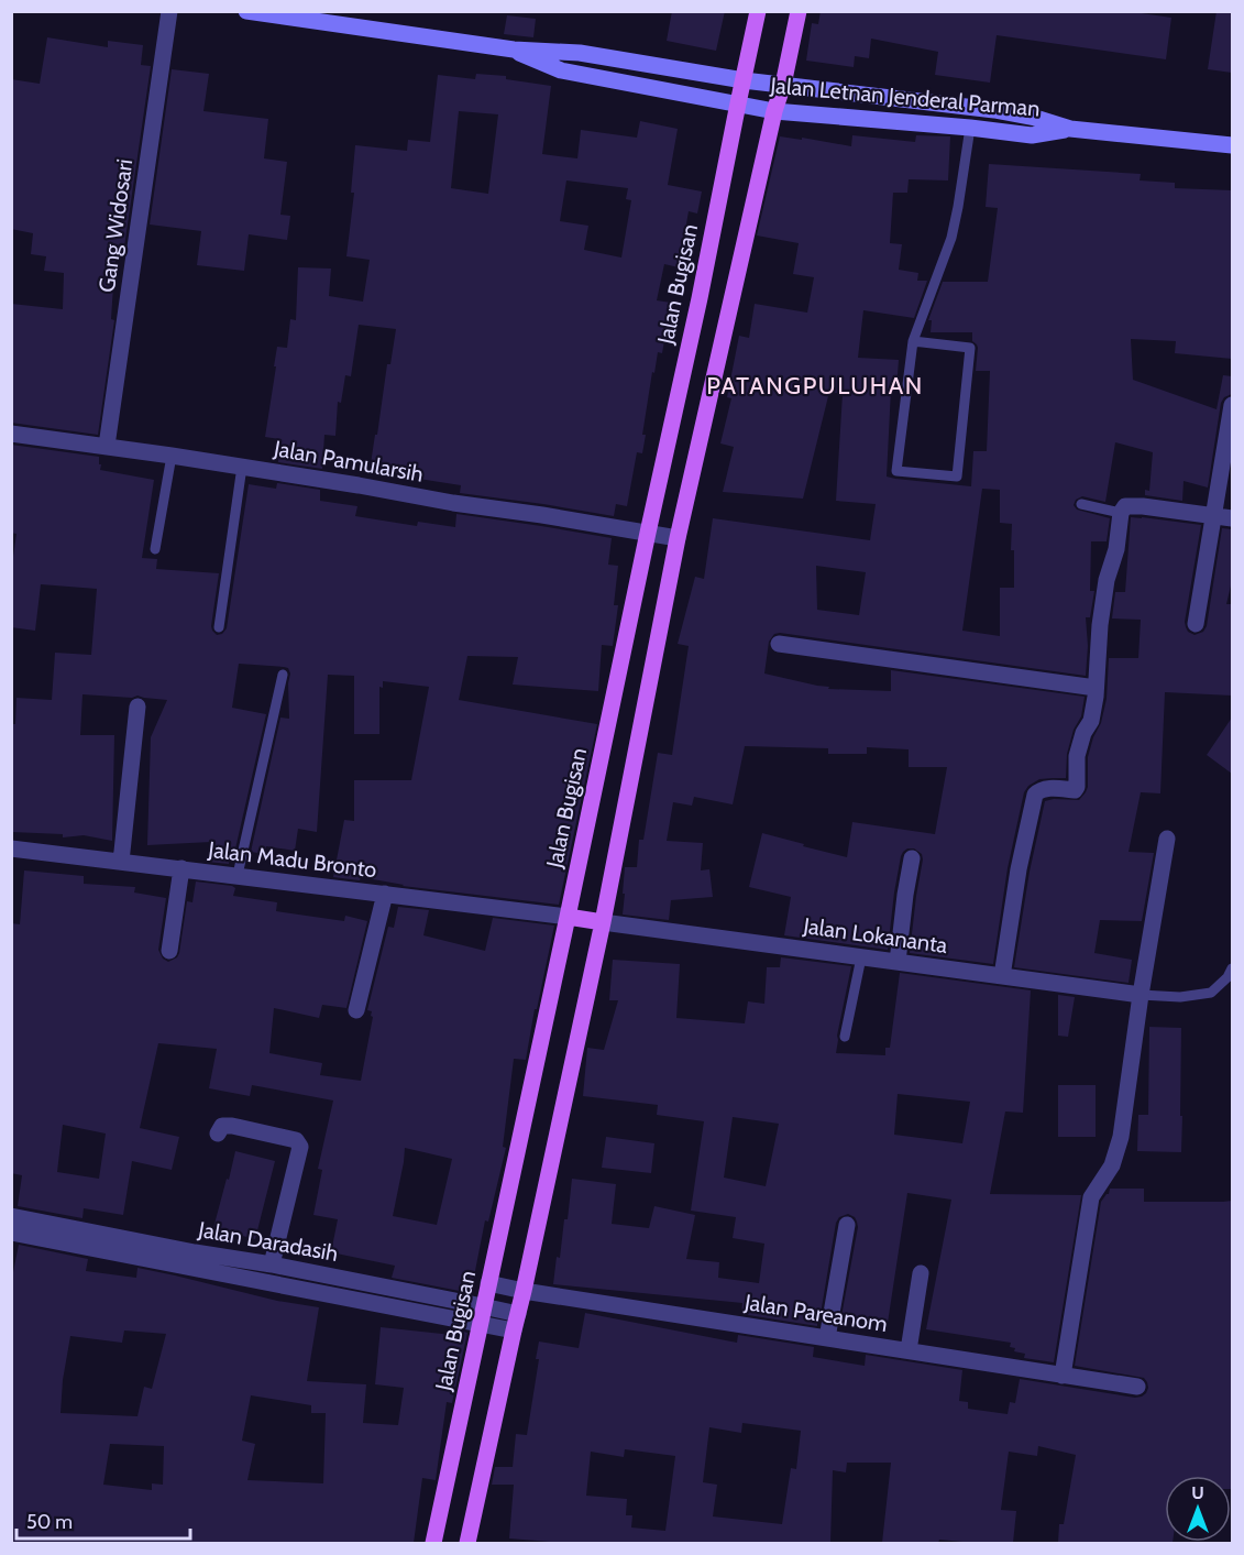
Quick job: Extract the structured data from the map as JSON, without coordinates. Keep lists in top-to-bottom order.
{
  "streets": {
    "main road": ["Jalan Bugisan"],
    "street": [
      "Jalan Letnan Jenderal Parman",
      "Gang Widosari",
      "Jalan Pamularsih",
      "Jalan Madu Bronto",
      "Jalan Lokananta",
      "Jalan Daradasih",
      "Jalan Pareanom"
    ]
  },
  "crossings": [
    ["Jalan Letnan Jenderal Parman", "Jalan Bugisan"],
    ["Gang Widosari", "Jalan Pamularsih"],
    ["Jalan Bugisan", "Jalan Pamularsih"],
    ["Jalan Bugisan", "Jalan Madu Bronto"],
    ["Jalan Bugisan", "Jalan Daradasih"],
    ["Jalan Bugisan", "Jalan Pareanom"]
  ],
  "districts": ["PATANGPULUHAN"],
  "scale_bar": "50 m",
  "north": "top"
}
